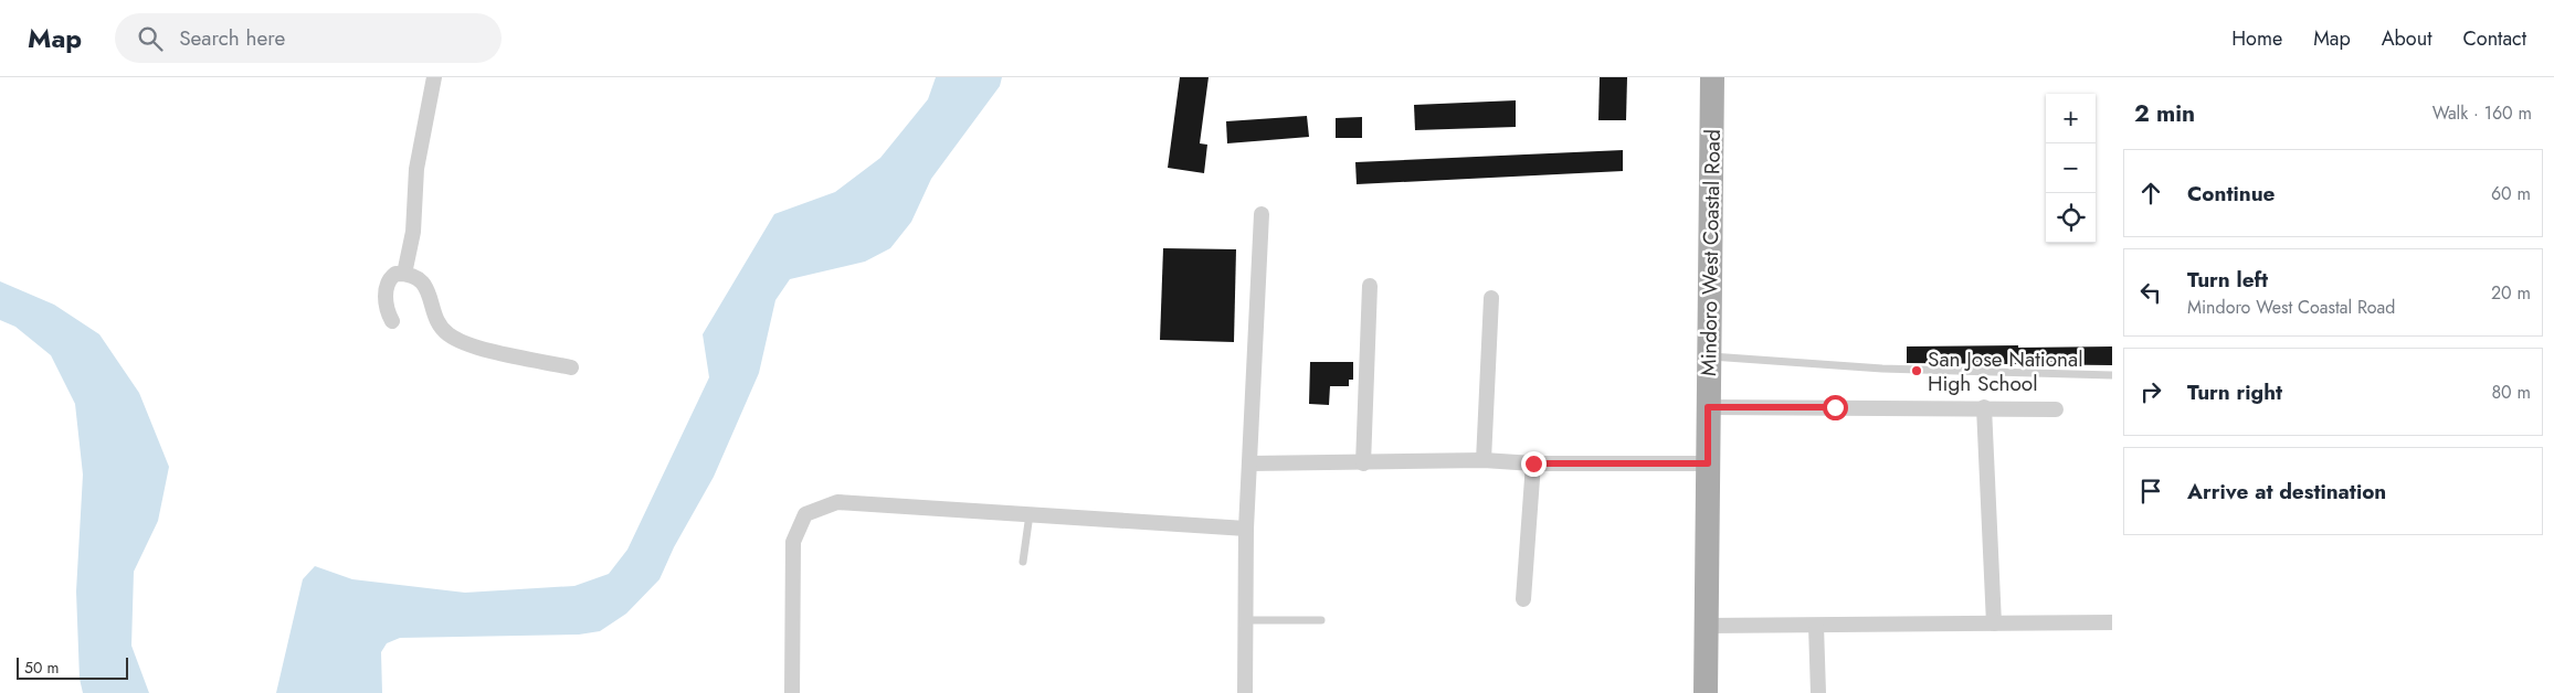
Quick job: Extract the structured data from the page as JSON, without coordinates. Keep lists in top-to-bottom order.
{
  "streets": {
    "main road": ["Mindoro West Coastal Road"]
  },
  "places": ["San Jose National High School"],
  "scale_bar": "50 m",
  "page": {
    "header": "Map",
    "search": "Search here",
    "nav": [
      "Home",
      "Map",
      "About",
      "Contact"
    ],
    "heading": ["2 min", "Walk · 160 m"],
    "map_buttons": ["+", "−"],
    "list": [
      ["Continue", "60 m"],
      ["Turn left", "Mindoro West Coastal Road", "20 m"],
      ["Turn right", "80 m"],
      "Arrive at destination"
    ],
    "scale": "50 m"
  }
}
